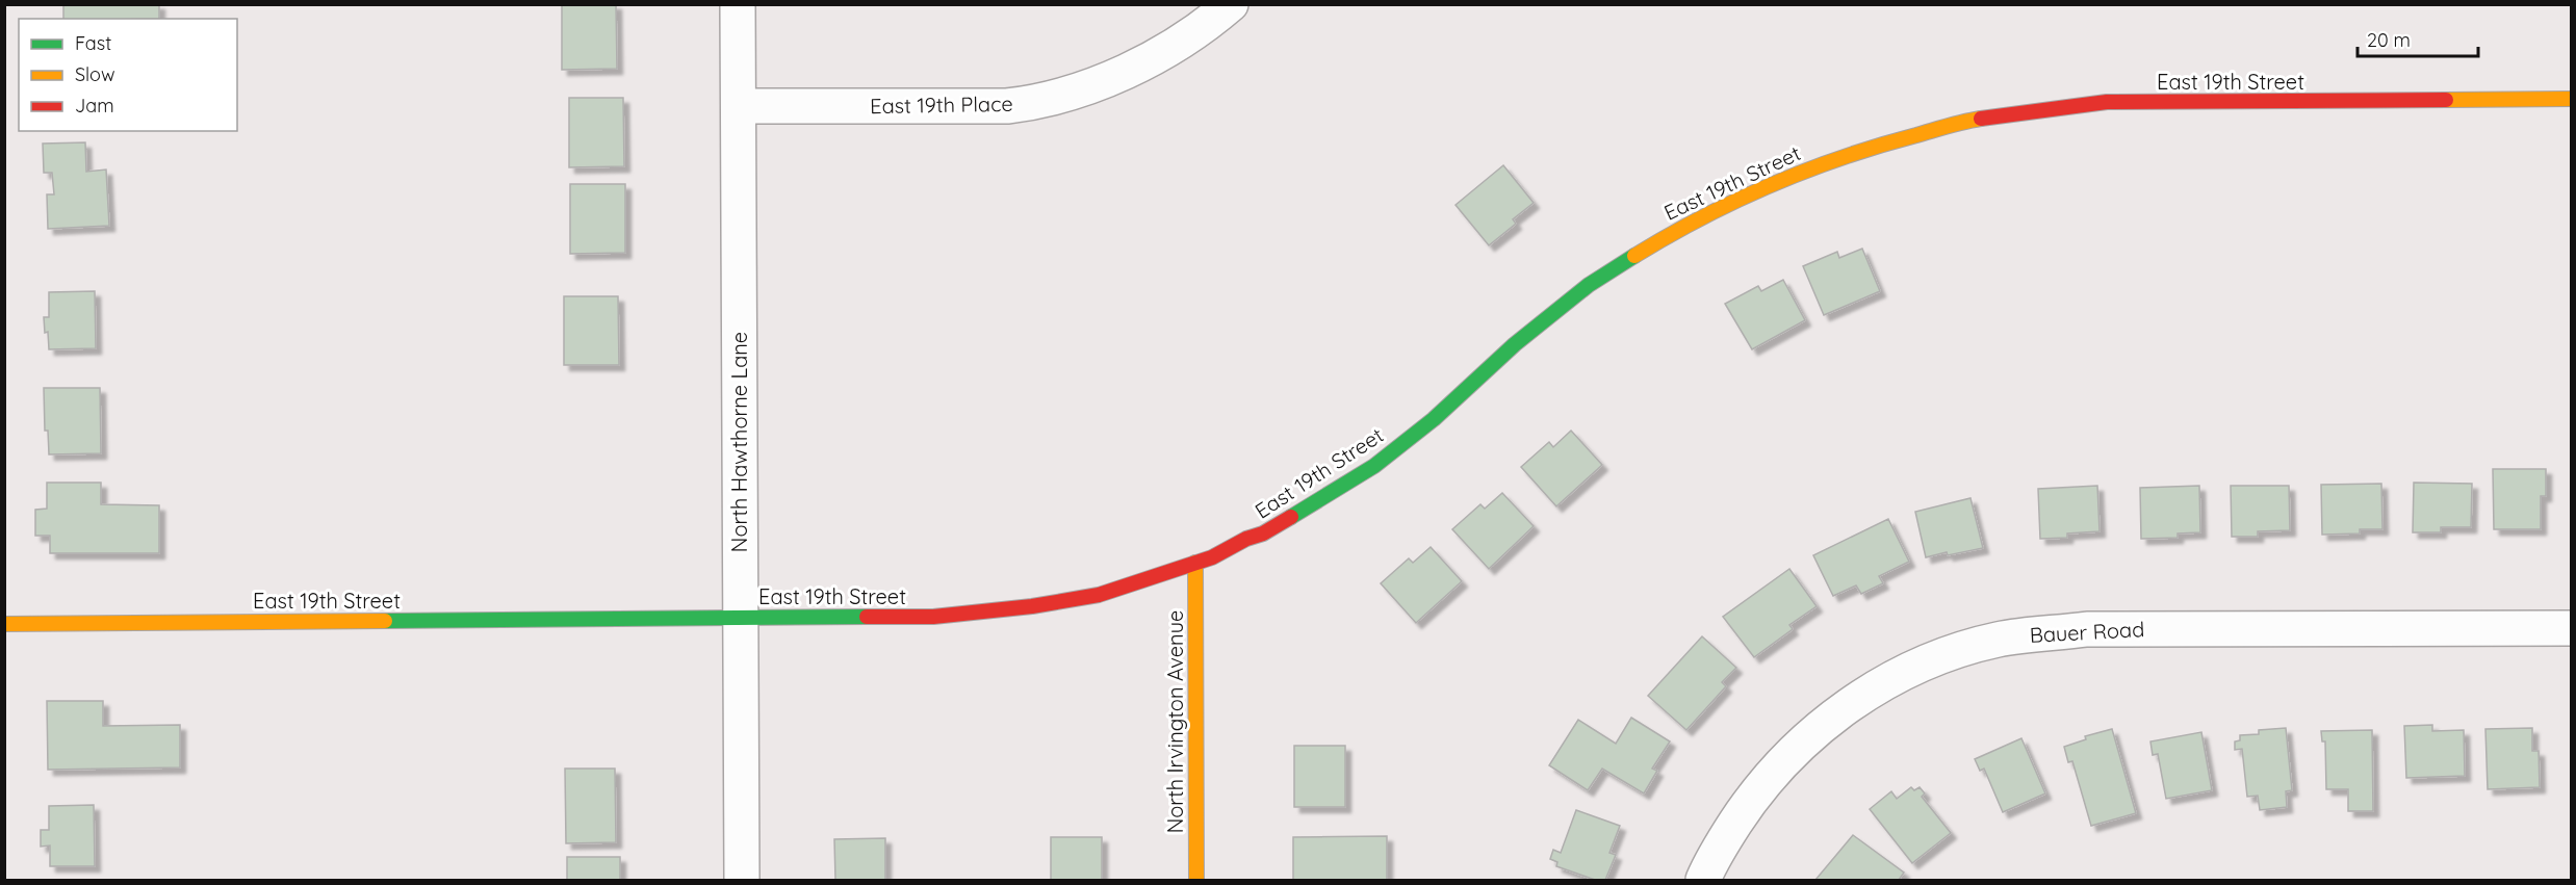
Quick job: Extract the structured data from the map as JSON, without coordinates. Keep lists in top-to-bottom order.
{
  "streets": {
    "street": [
      "East 19th Street",
      "East 19th Place",
      "North Hawthorne Lane",
      "Bauer Road",
      "North Irvington Avenue"
    ]
  },
  "crossings": [
    ["East 19th Street", "North Hawthorne Lane"],
    ["East 19th Street", "North Irvington Avenue"],
    ["East 19th Place", "North Hawthorne Lane"]
  ],
  "legend": ["Fast", "Slow", "Jam"],
  "scale_bar": "20 m"
}
